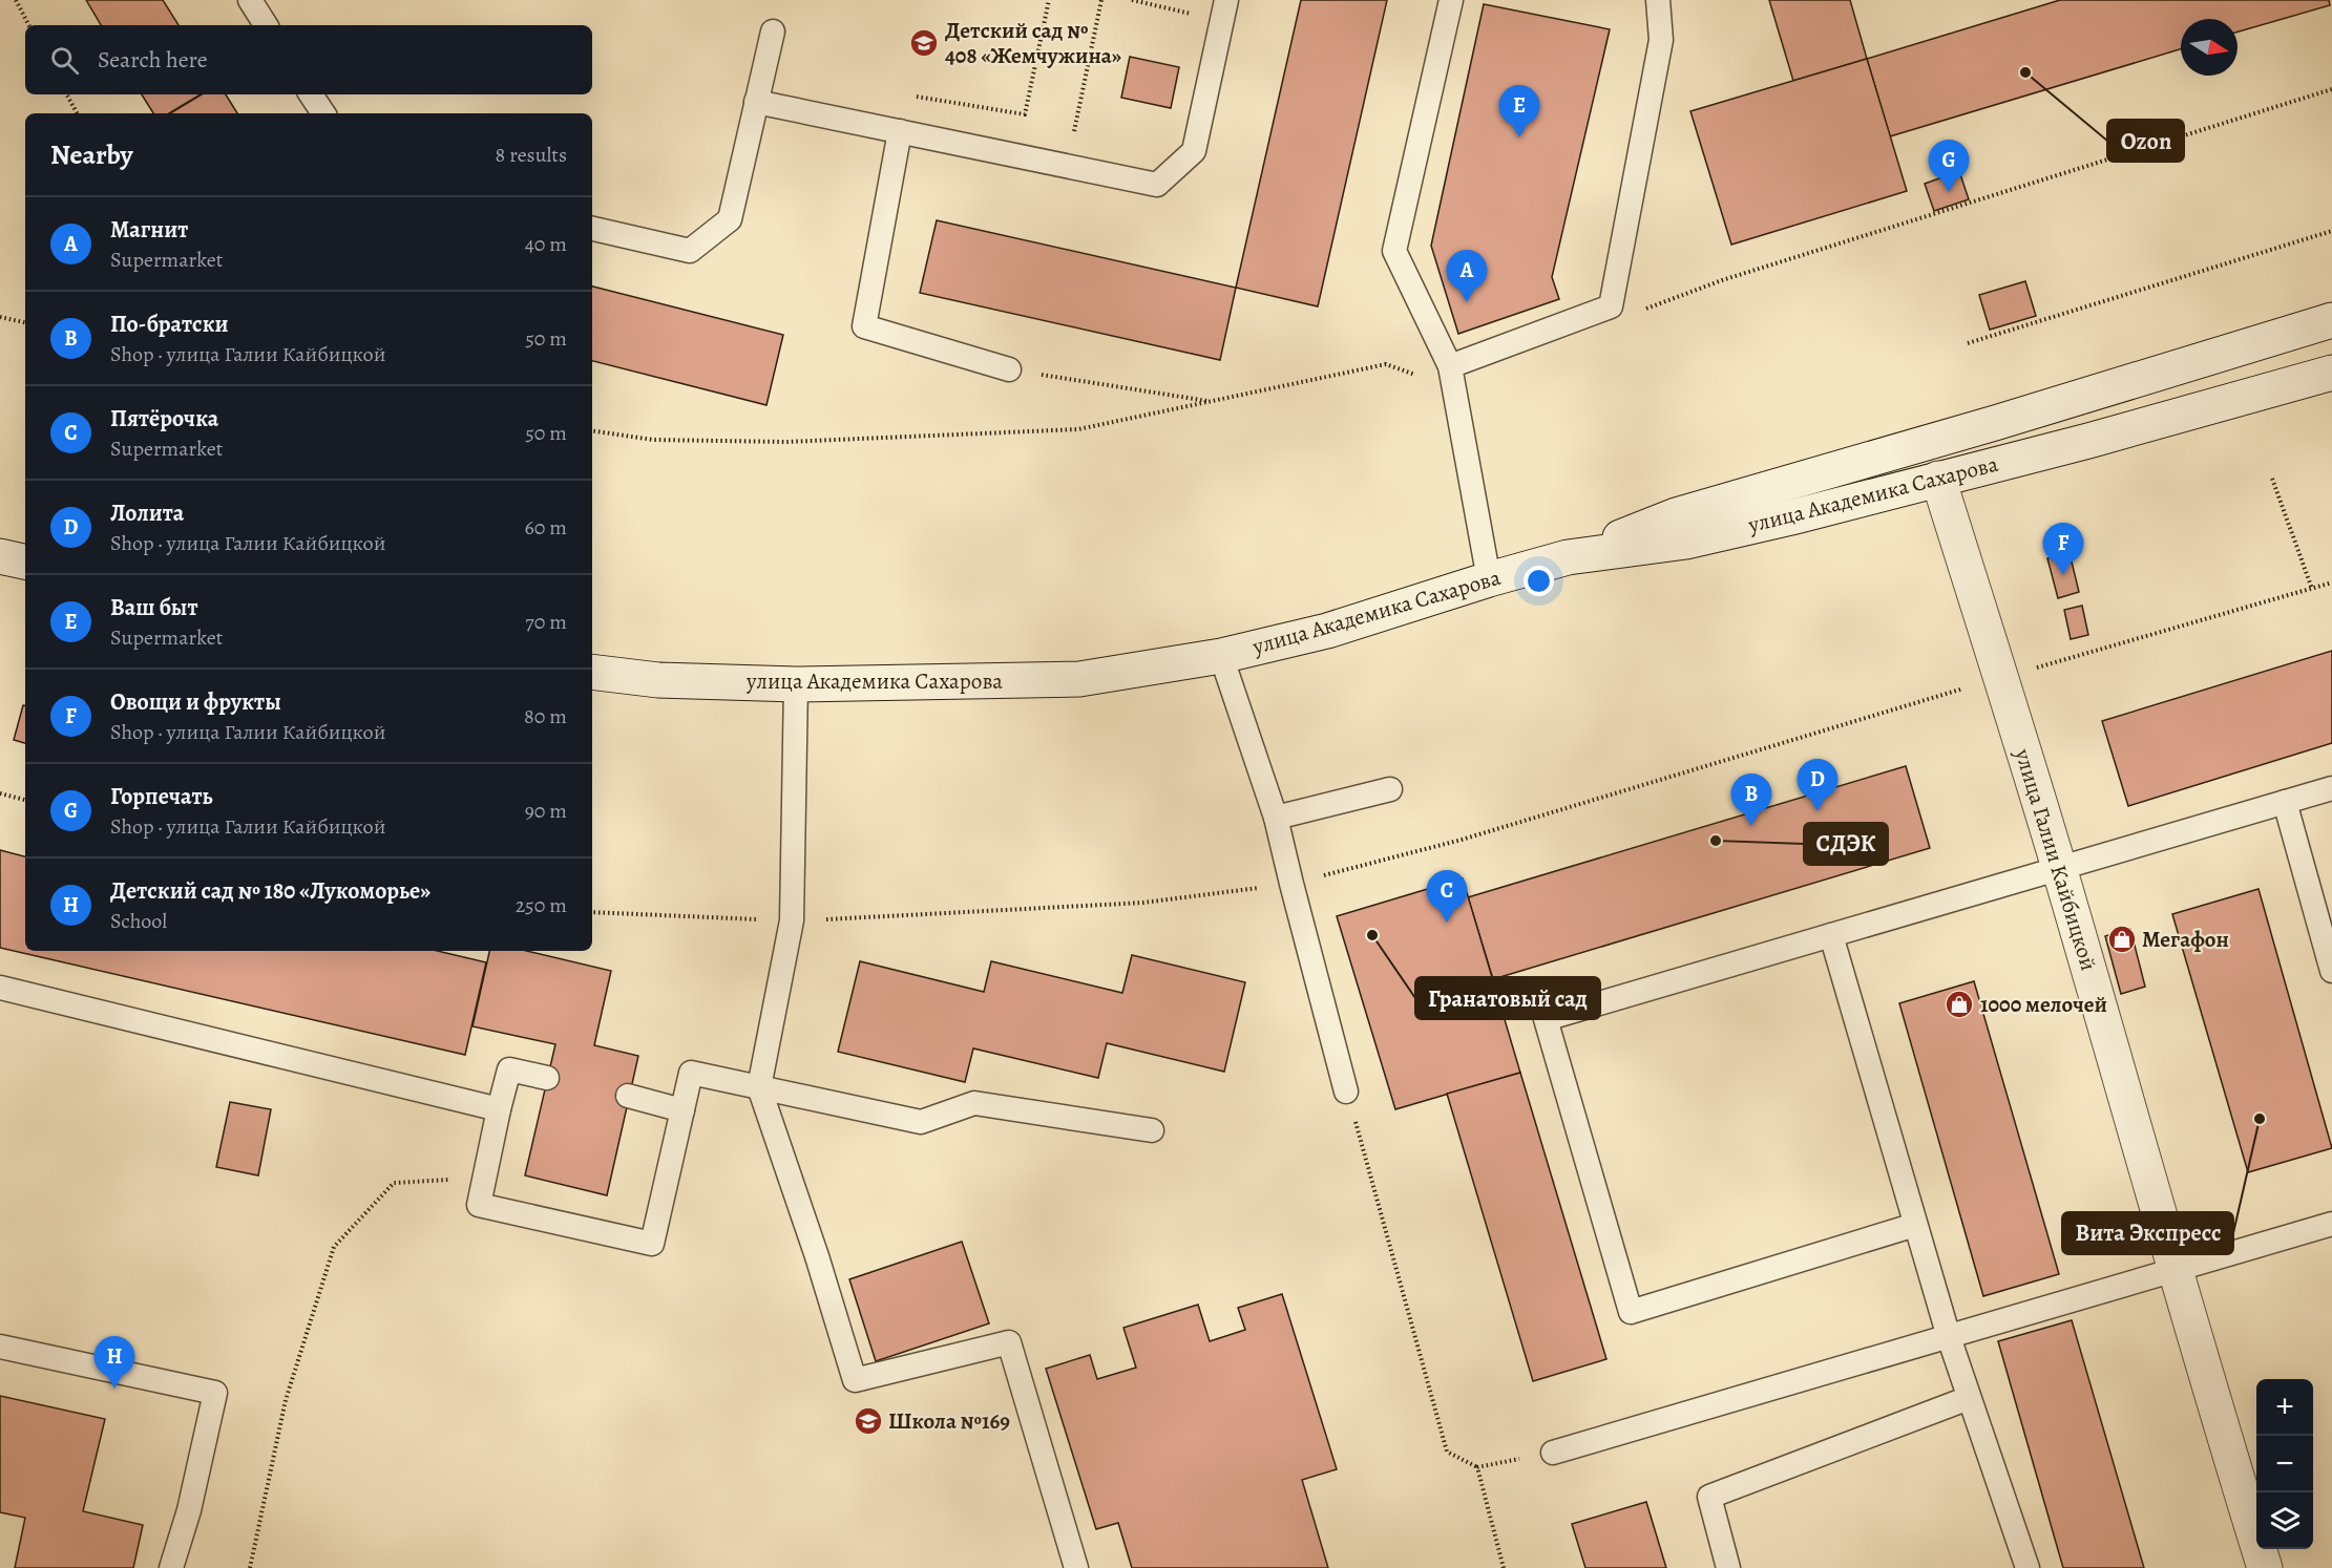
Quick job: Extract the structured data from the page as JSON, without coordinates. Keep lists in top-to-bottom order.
{
  "streets": {
    "main road": ["улица Академика Сахарова", "улица Галии Кайбицкой"]
  },
  "crossings": [
    ["улица Академика Сахарова", "улица Галии Кайбицкой"]
  ],
  "places": {
    "school or university": ["Детский сад № 408 «Жемчужина»", "Школа №169"],
    "other": [
      "Ozon",
      "СДЭК",
      "Гранатовый сад",
      "Вита Экспресс"
    ],
    "shop": ["Мегафон", "1000 мелочей"]
  },
  "north": "right",
  "page": {
    "search": "Search here",
    "pins": [
      "E",
      "G",
      "A",
      "F",
      "D",
      "B",
      "C",
      "H"
    ],
    "heading": ["Nearby", "8 results"],
    "list": [
      {
        "mark": "A",
        "name": "Магнит",
        "note": "Supermarket",
        "value": "40 m"
      },
      {
        "mark": "B",
        "name": "По-братски",
        "note": "Shop · улица Галии Кайбицкой",
        "value": "50 m"
      },
      {
        "mark": "C",
        "name": "Пятёрочка",
        "note": "Supermarket",
        "value": "50 m"
      },
      {
        "mark": "D",
        "name": "Лолита",
        "note": "Shop · улица Галии Кайбицкой",
        "value": "60 m"
      },
      {
        "mark": "E",
        "name": "Ваш быт",
        "note": "Supermarket",
        "value": "70 m"
      },
      {
        "mark": "F",
        "name": "Овощи и фрукты",
        "note": "Shop · улица Галии Кайбицкой",
        "value": "80 m"
      },
      {
        "mark": "G",
        "name": "Горпечать",
        "note": "Shop · улица Галии Кайбицкой",
        "value": "90 m"
      },
      {
        "mark": "H",
        "name": "Детский сад № 180 «Лукоморье»",
        "note": "School",
        "value": "250 m"
      }
    ],
    "map_buttons": ["+", "−"]
  }
}
